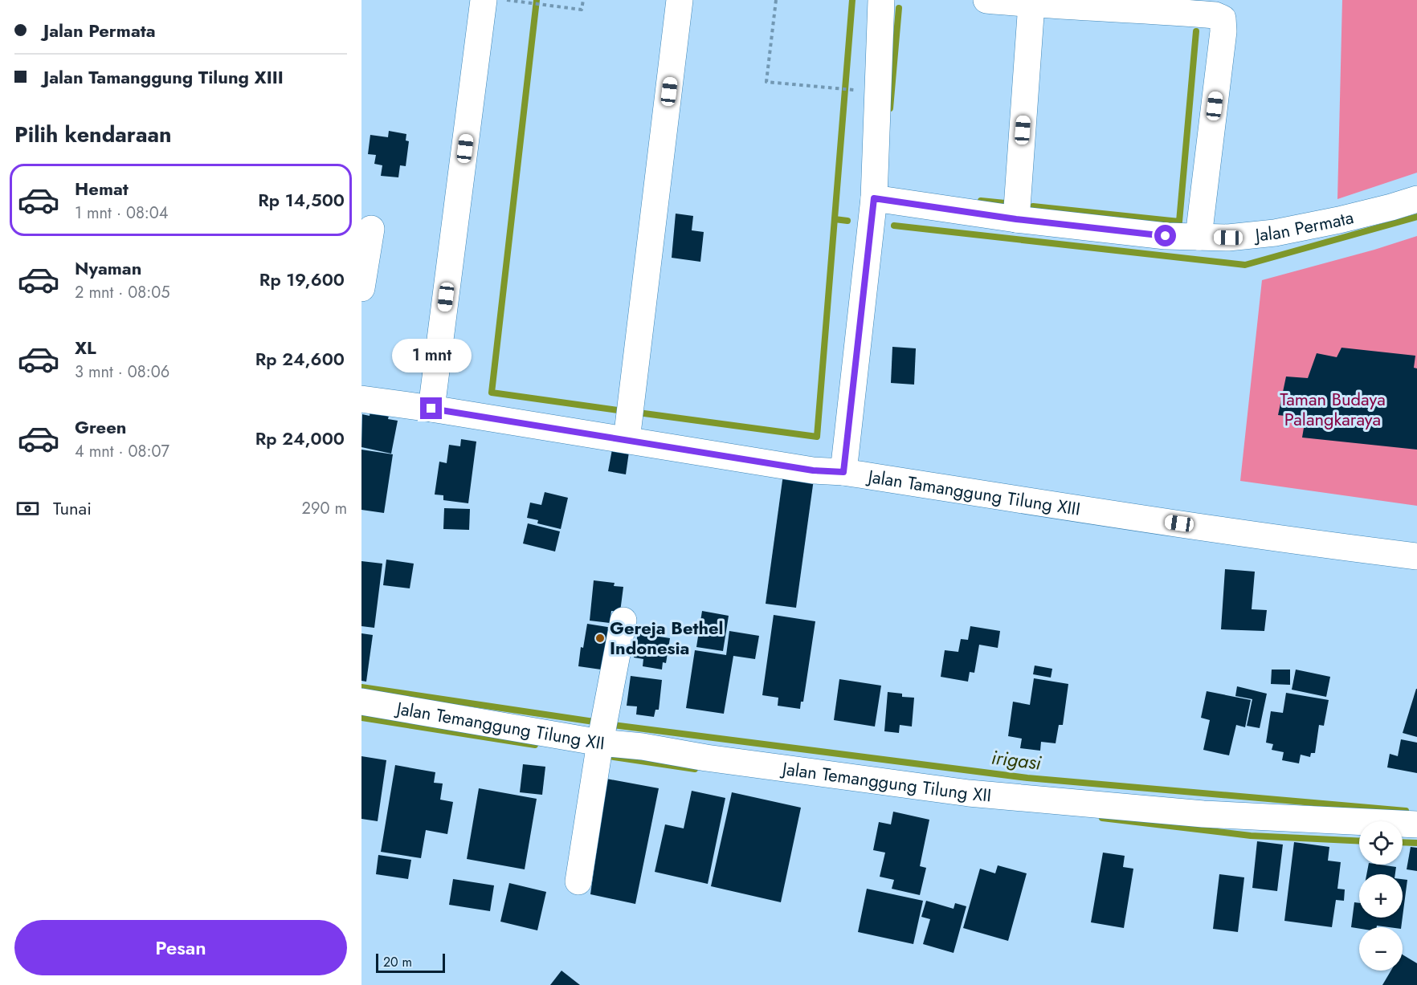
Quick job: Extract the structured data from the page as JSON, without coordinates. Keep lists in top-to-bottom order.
{
  "streets": {
    "street": ["Jalan Permata", "Jalan Tamanggung Tilung XIII", "Jalan Temanggung Tilung XII"]
  },
  "water": ["irigasi"],
  "parks": ["Taman Budaya Palangkaraya"],
  "places": ["Gereja Bethel Indonesia"],
  "scale_bar": "20 m",
  "page": {
    "banner": ["Jalan Permata", "Jalan Tamanggung Tilung XIII"],
    "heading": "Pilih kendaraan",
    "list": [
      {
        "name": "Hemat",
        "note": "1 mnt · 08:04",
        "value": "Rp 14,500"
      },
      {
        "name": "Nyaman",
        "note": "2 mnt · 08:05",
        "value": "Rp 19,600"
      },
      {
        "name": "XL",
        "note": "3 mnt · 08:06",
        "value": "Rp 24,600"
      },
      {
        "name": "Green",
        "note": "4 mnt · 08:07",
        "value": "Rp 24,000"
      }
    ],
    "bubble": "1 mnt",
    "pay": ["Tunai", "290 m"],
    "map_buttons": ["+", "−"],
    "buttons": "Pesan",
    "scale": "20 m"
  }
}
